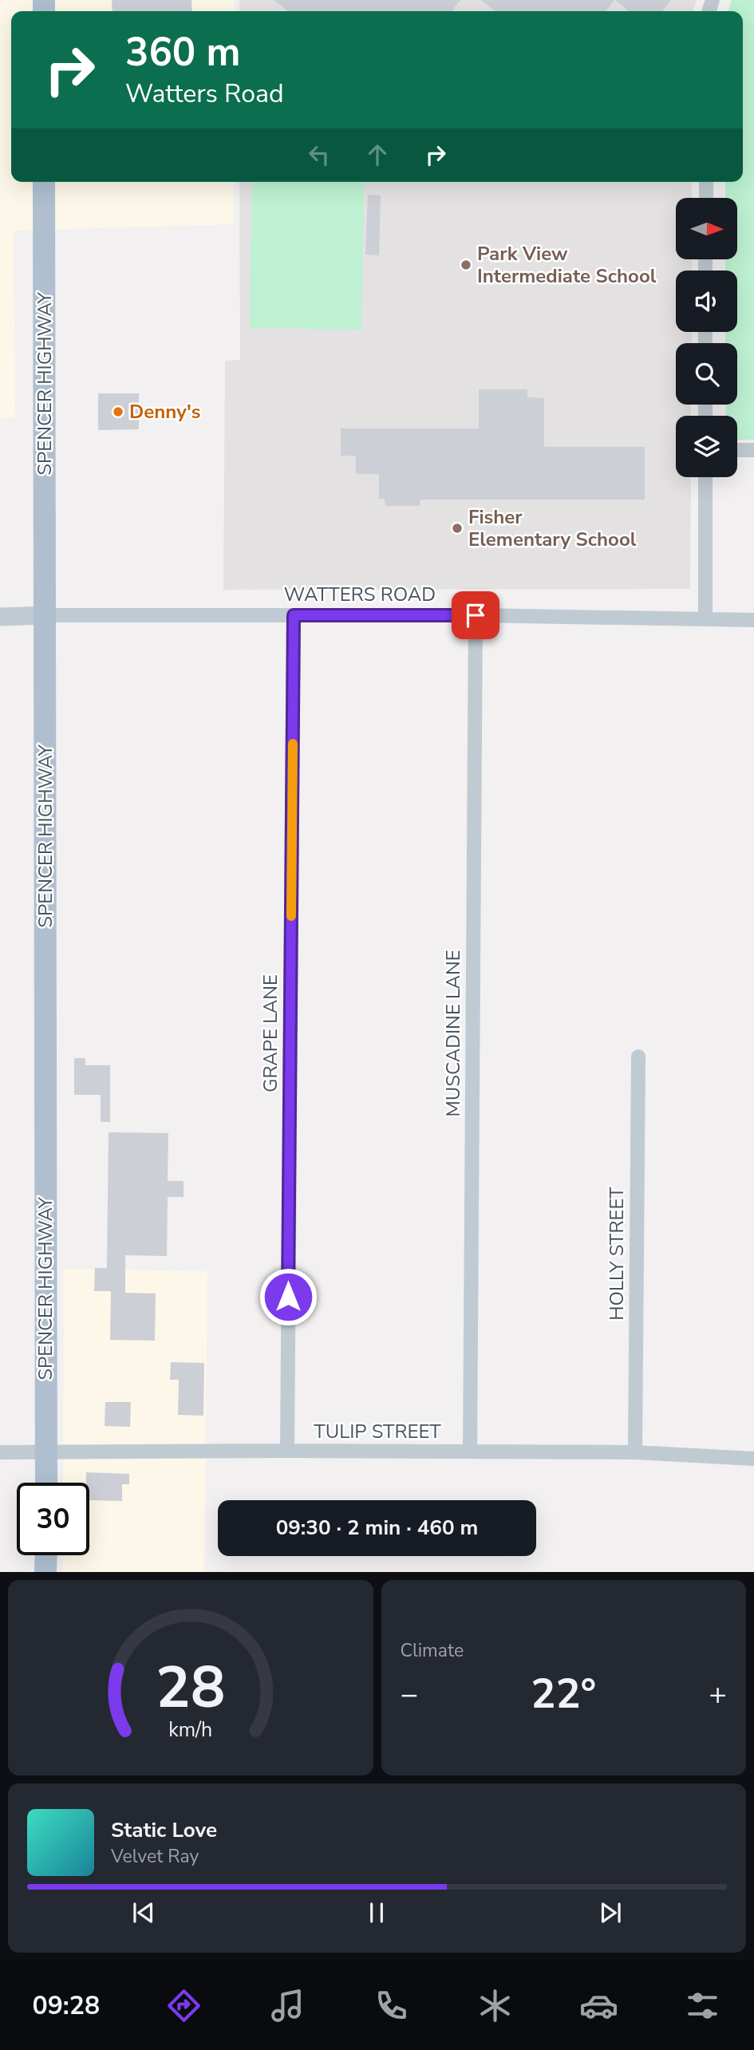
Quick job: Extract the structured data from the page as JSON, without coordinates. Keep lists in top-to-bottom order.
{
  "streets": {
    "main road": ["SPENCER HIGHWAY"],
    "street": [
      "WATTERS ROAD",
      "GRAPE LANE",
      "MUSCADINE LANE",
      "HOLLY STREET",
      "TULIP STREET"
    ]
  },
  "crossings": [
    ["SPENCER HIGHWAY", "WATTERS ROAD"],
    ["SPENCER HIGHWAY", "TULIP STREET"],
    ["WATTERS ROAD", "GRAPE LANE"],
    ["WATTERS ROAD", "MUSCADINE LANE"],
    ["GRAPE LANE", "TULIP STREET"],
    ["MUSCADINE LANE", "TULIP STREET"],
    ["HOLLY STREET", "TULIP STREET"]
  ],
  "places": ["Park View Intermediate School", "Denny's", "Fisher Elementary School"],
  "north": "right",
  "page": {
    "turn": ["360 m", "Watters Road"],
    "limit": "30",
    "trip": "09:30 · 2 min · 460 m",
    "tile": "Climate",
    "heat": ["−", "22°", "+"],
    "song": ["Static Love", "Velvet Ray"],
    "tabs": "09:28",
    "gauge": ["28", "km/h"]
  }
}
